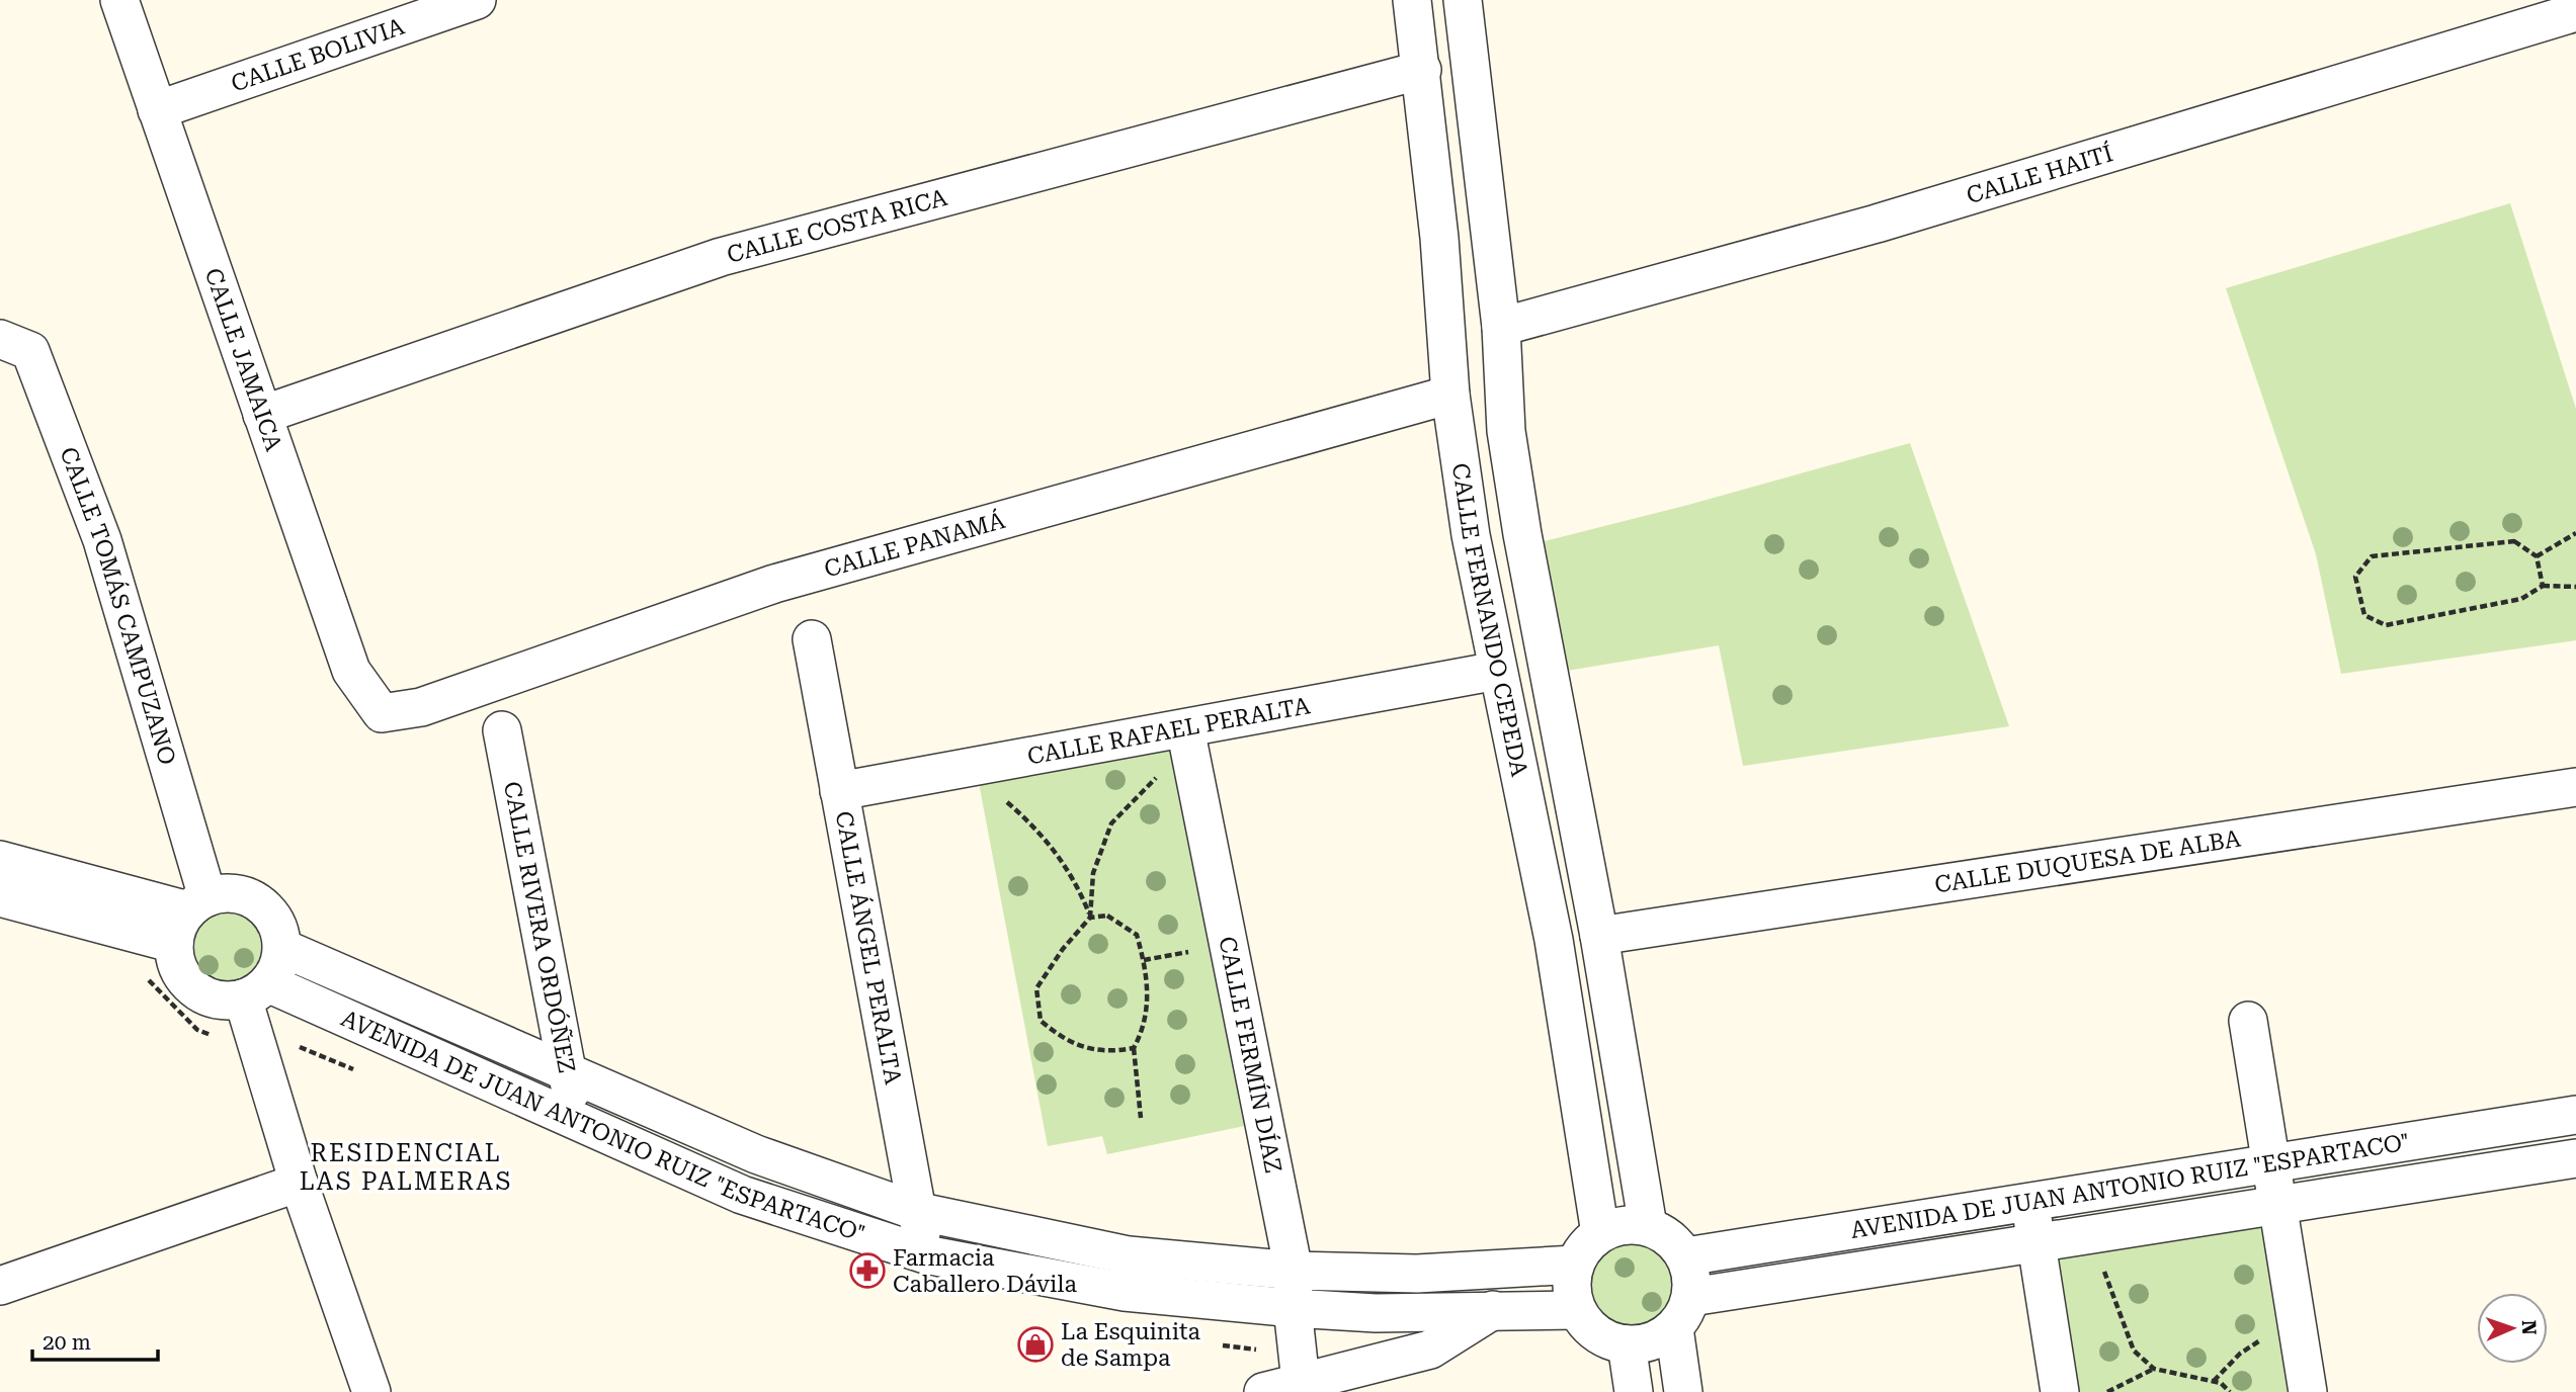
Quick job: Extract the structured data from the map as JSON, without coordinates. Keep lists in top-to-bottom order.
{
  "streets": {
    "street": [
      "CALLE BOLIVIA",
      "CALLE HAITÍ",
      "CALLE COSTA RICA",
      "CALLE JAMAICA",
      "CALLE PANAMÁ",
      "CALLE TOMÁS CAMPUZANO",
      "CALLE FERNANDO CEPEDA",
      "CALLE RAFAEL PERALTA",
      "CALLE DUQUESA DE ALBA",
      "CALLE RIVERA ORDÓÑEZ",
      "CALLE ÁNGEL PERALTA",
      "CALLE FERMÍN DÍAZ",
      "AVENIDA DE JUAN ANTONIO RUIZ \"ESPARTACO\""
    ]
  },
  "crossings": [
    ["CALLE BOLIVIA", "CALLE JAMAICA"],
    ["CALLE HAITÍ", "CALLE FERNANDO CEPEDA"],
    ["CALLE COSTA RICA", "CALLE JAMAICA"],
    ["CALLE COSTA RICA", "CALLE FERNANDO CEPEDA"],
    ["CALLE JAMAICA", "CALLE PANAMÁ"],
    ["CALLE PANAMÁ", "CALLE FERNANDO CEPEDA"],
    ["CALLE TOMÁS CAMPUZANO", "AVENIDA DE JUAN ANTONIO RUIZ \"ESPARTACO\""],
    ["CALLE FERNANDO CEPEDA", "CALLE RAFAEL PERALTA"],
    ["CALLE FERNANDO CEPEDA", "CALLE DUQUESA DE ALBA"],
    ["CALLE FERNANDO CEPEDA", "AVENIDA DE JUAN ANTONIO RUIZ \"ESPARTACO\""],
    ["CALLE RAFAEL PERALTA", "CALLE ÁNGEL PERALTA"],
    ["CALLE RAFAEL PERALTA", "CALLE FERMÍN DÍAZ"],
    ["CALLE RIVERA ORDÓÑEZ", "AVENIDA DE JUAN ANTONIO RUIZ \"ESPARTACO\""],
    ["CALLE ÁNGEL PERALTA", "AVENIDA DE JUAN ANTONIO RUIZ \"ESPARTACO\""],
    ["CALLE FERMÍN DÍAZ", "AVENIDA DE JUAN ANTONIO RUIZ \"ESPARTACO\""]
  ],
  "districts": ["RESIDENCIAL LAS PALMERAS"],
  "places": {
    "pharmacy": ["Farmacia Caballero Dávila"],
    "shop": ["La Esquinita de Sampa"]
  },
  "scale_bar": "20 m",
  "north": "right"
}
